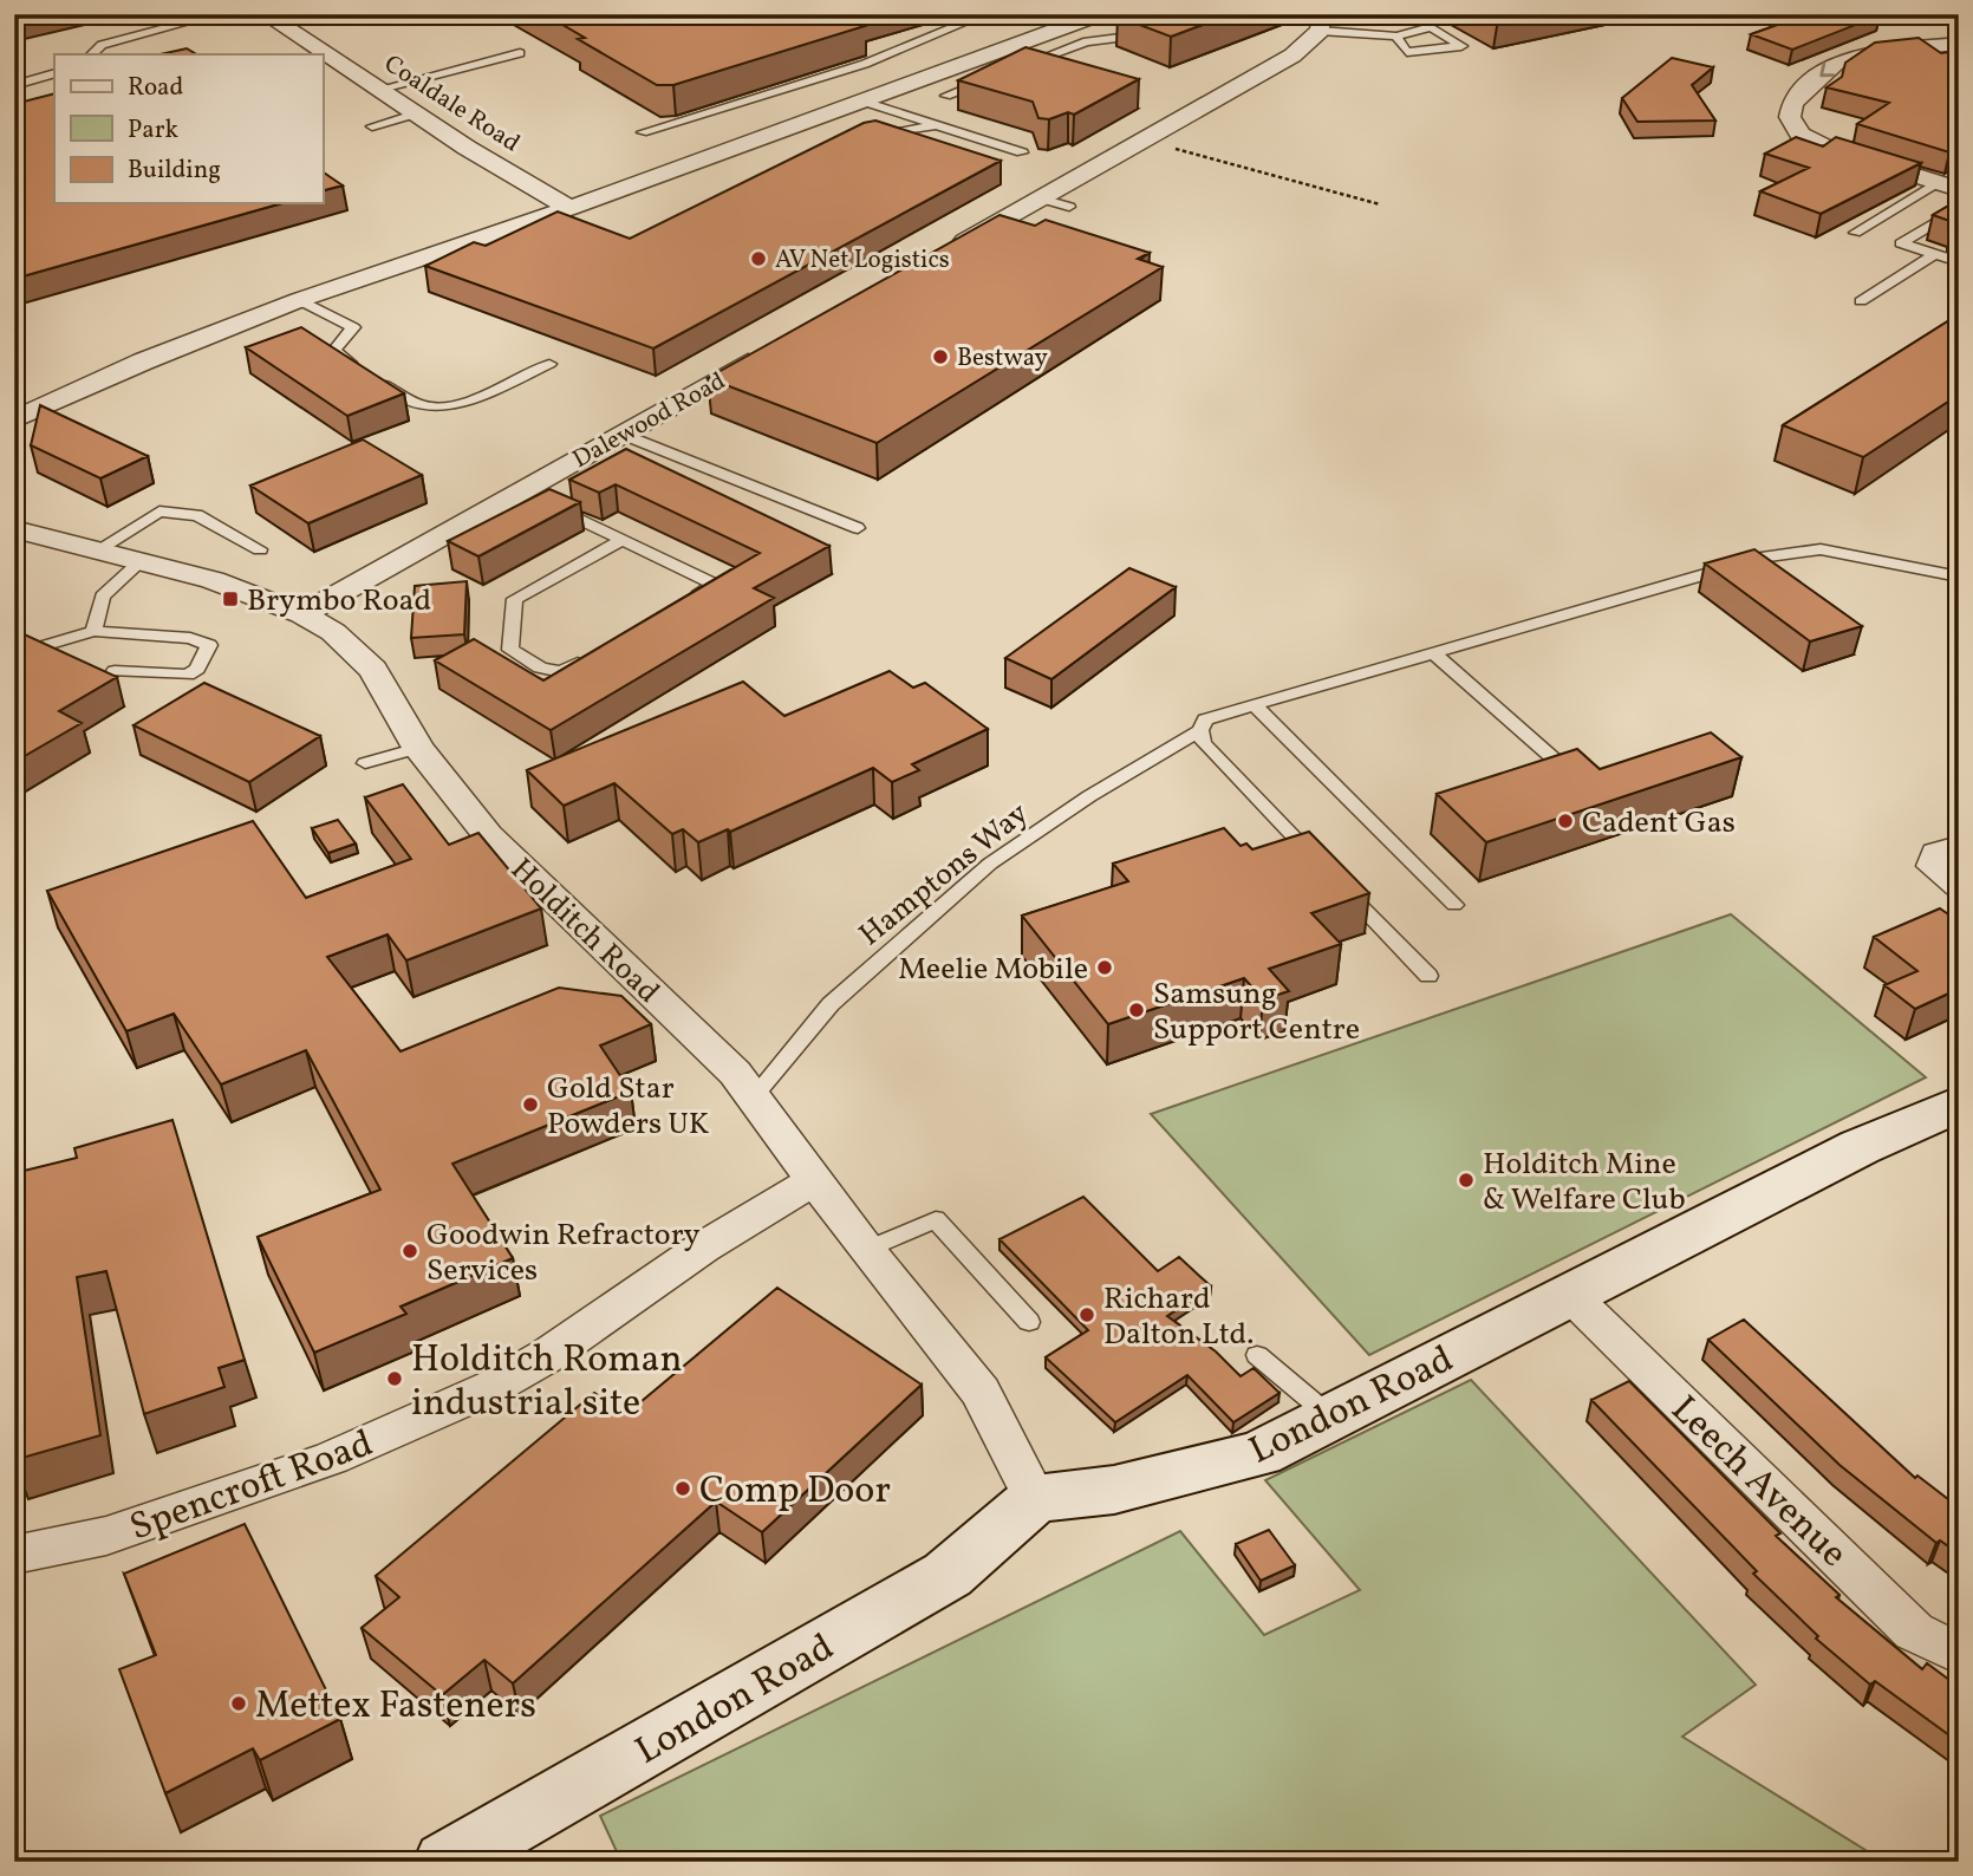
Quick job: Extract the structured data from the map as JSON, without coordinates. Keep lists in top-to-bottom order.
{
  "streets": {
    "main road": ["London Road"],
    "street": [
      "Coaldale Road",
      "Dalewood Road",
      "Holditch Road",
      "Leech Avenue",
      "Spencroft Road"
    ],
    "lane": ["Hamptons Way"]
  },
  "crossings": [
    ["Dalewood Road", "Holditch Road"],
    ["Hamptons Way", "Holditch Road"],
    ["Holditch Road", "London Road"],
    ["Holditch Road", "Spencroft Road"],
    ["London Road", "Leech Avenue"]
  ],
  "places": {
    "other": [
      "AV Net Logistics",
      "Bestway",
      "Cadent Gas",
      "Meelie Mobile",
      "Samsung Support Centre",
      "Gold Star Powders UK",
      "Holditch Mine & Welfare Club",
      "Goodwin Refractory Services",
      "Richard Dalton Ltd.",
      "Holditch Roman industrial site",
      "Comp Door",
      "Mettex Fasteners"
    ],
    "transit": ["Brymbo Road"]
  },
  "legend": ["Road", "Park", "Building"]
}
